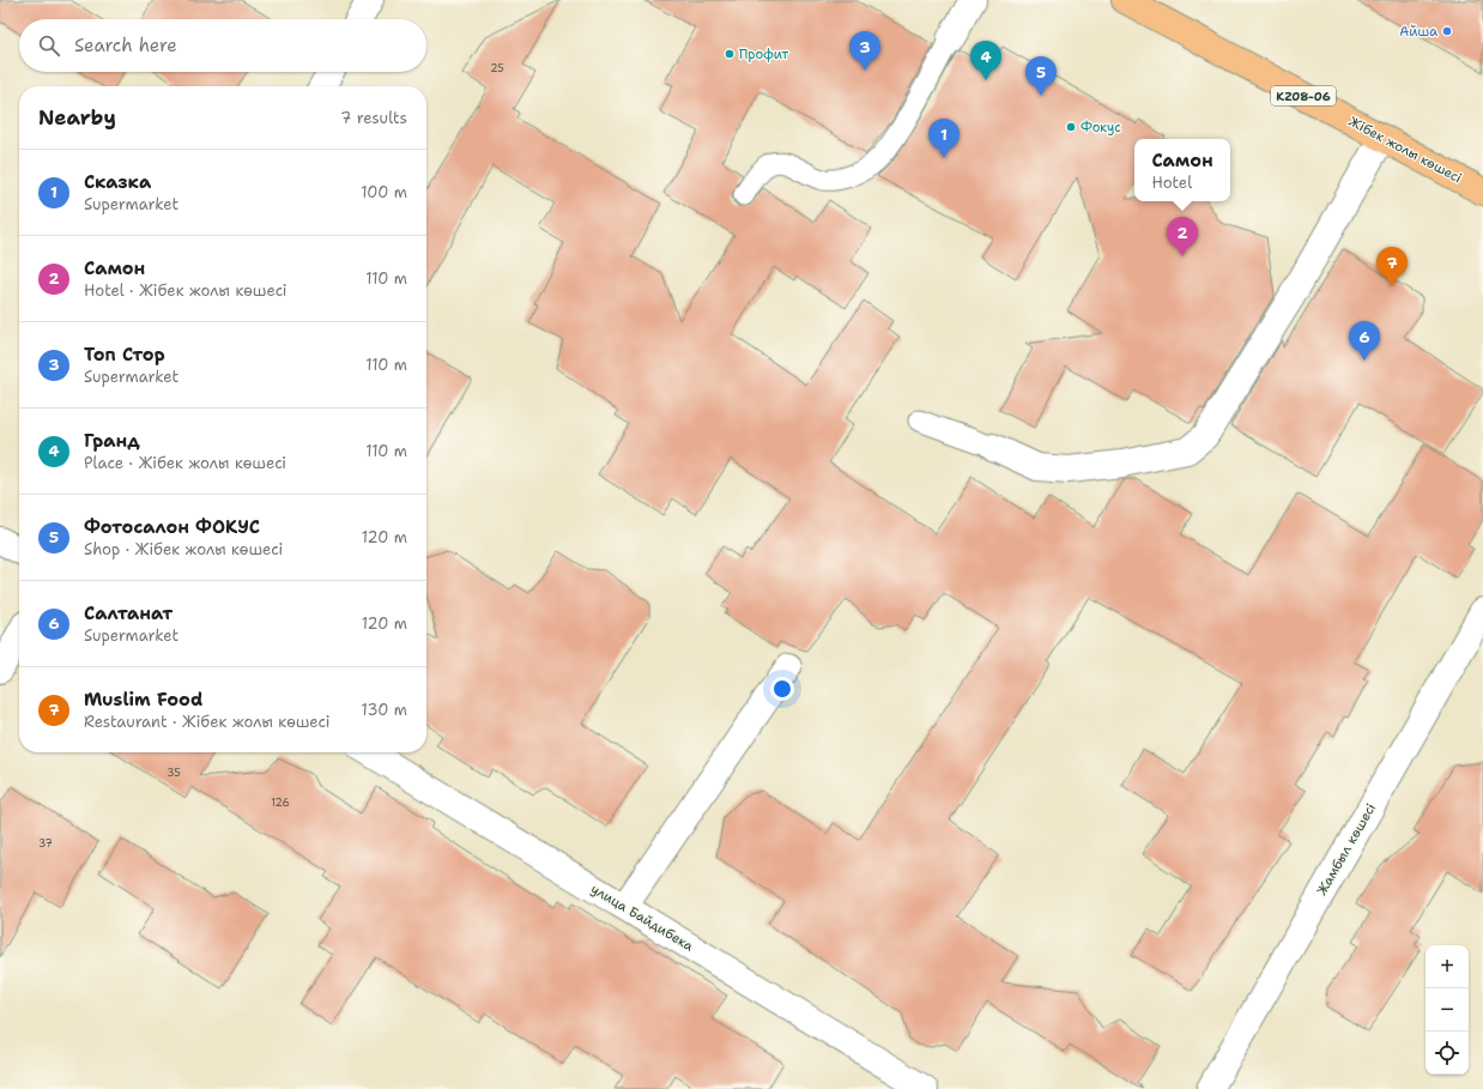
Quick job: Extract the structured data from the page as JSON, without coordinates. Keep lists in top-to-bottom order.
{
  "streets": {
    "highway": ["KZ08-06", "Жібек жолы көшесі"],
    "street": ["Жамбыл көшесі", "улица Байдибека"]
  },
  "places": ["Айша", "Профит", "Фокус"],
  "house_numbers": [
    "25",
    "35",
    "126",
    "37"
  ],
  "page": {
    "search": "Search here",
    "pins": [
      "3",
      "4",
      "5",
      "1",
      "2",
      "7",
      "6"
    ],
    "heading": ["Nearby", "7 results"],
    "popup": ["Самон", "Hotel"],
    "list": [
      {
        "mark": "1",
        "name": "Сказка",
        "note": "Supermarket",
        "value": "100 m"
      },
      {
        "mark": "2",
        "name": "Самон",
        "note": "Hotel · Жібек жолы көшесі",
        "value": "110 m"
      },
      {
        "mark": "3",
        "name": "Топ Стор",
        "note": "Supermarket",
        "value": "110 m"
      },
      {
        "mark": "4",
        "name": "Гранд",
        "note": "Place · Жібек жолы көшесі",
        "value": "110 m"
      },
      {
        "mark": "5",
        "name": "Фотосалон ФОКУС",
        "note": "Shop · Жібек жолы көшесі",
        "value": "120 m"
      },
      {
        "mark": "6",
        "name": "Салтанат",
        "note": "Supermarket",
        "value": "120 m"
      },
      {
        "mark": "7",
        "name": "Muslim Food",
        "note": "Restaurant · Жібек жолы көшесі",
        "value": "130 m"
      }
    ],
    "map_buttons": ["+", "−"]
  }
}
